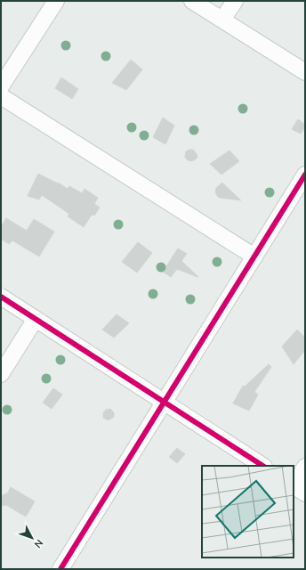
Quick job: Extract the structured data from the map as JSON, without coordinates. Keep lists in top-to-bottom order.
{
  "north": "bottom right"
}
